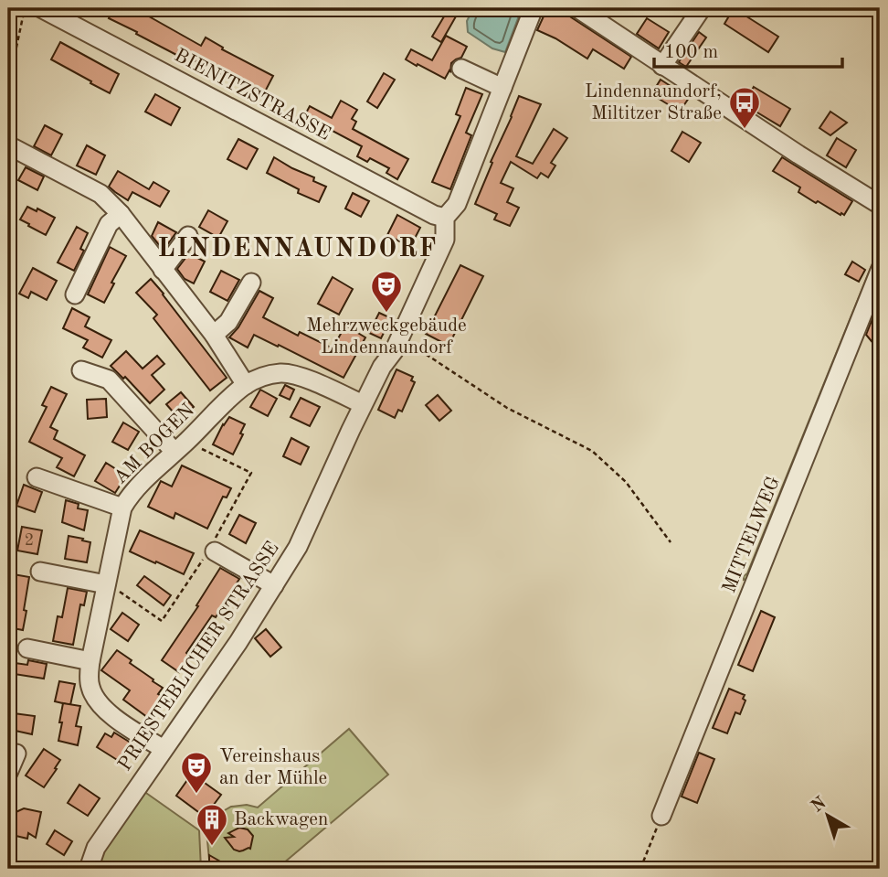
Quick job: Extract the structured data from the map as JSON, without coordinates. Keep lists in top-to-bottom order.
{
  "streets": {
    "street": [
      "BIENITZSTRASSE",
      "AM BOGEN",
      "MITTELWEG",
      "PRIESTEBLICHER STRASSE"
    ]
  },
  "crossings": [
    ["BIENITZSTRASSE", "PRIESTEBLICHER STRASSE"],
    ["AM BOGEN", "PRIESTEBLICHER STRASSE"]
  ],
  "districts": ["LINDENNAUNDORF"],
  "places": {
    "bus stop": ["Lindennaundorf, Miltitzer Straße"],
    "theatre": ["Mehrzweckgebäude Lindennaundorf", "Vereinshaus an der Mühle"],
    "building": ["Backwagen"]
  },
  "house_numbers": ["2"],
  "scale_bar": "100 m",
  "north": "top left"
}
